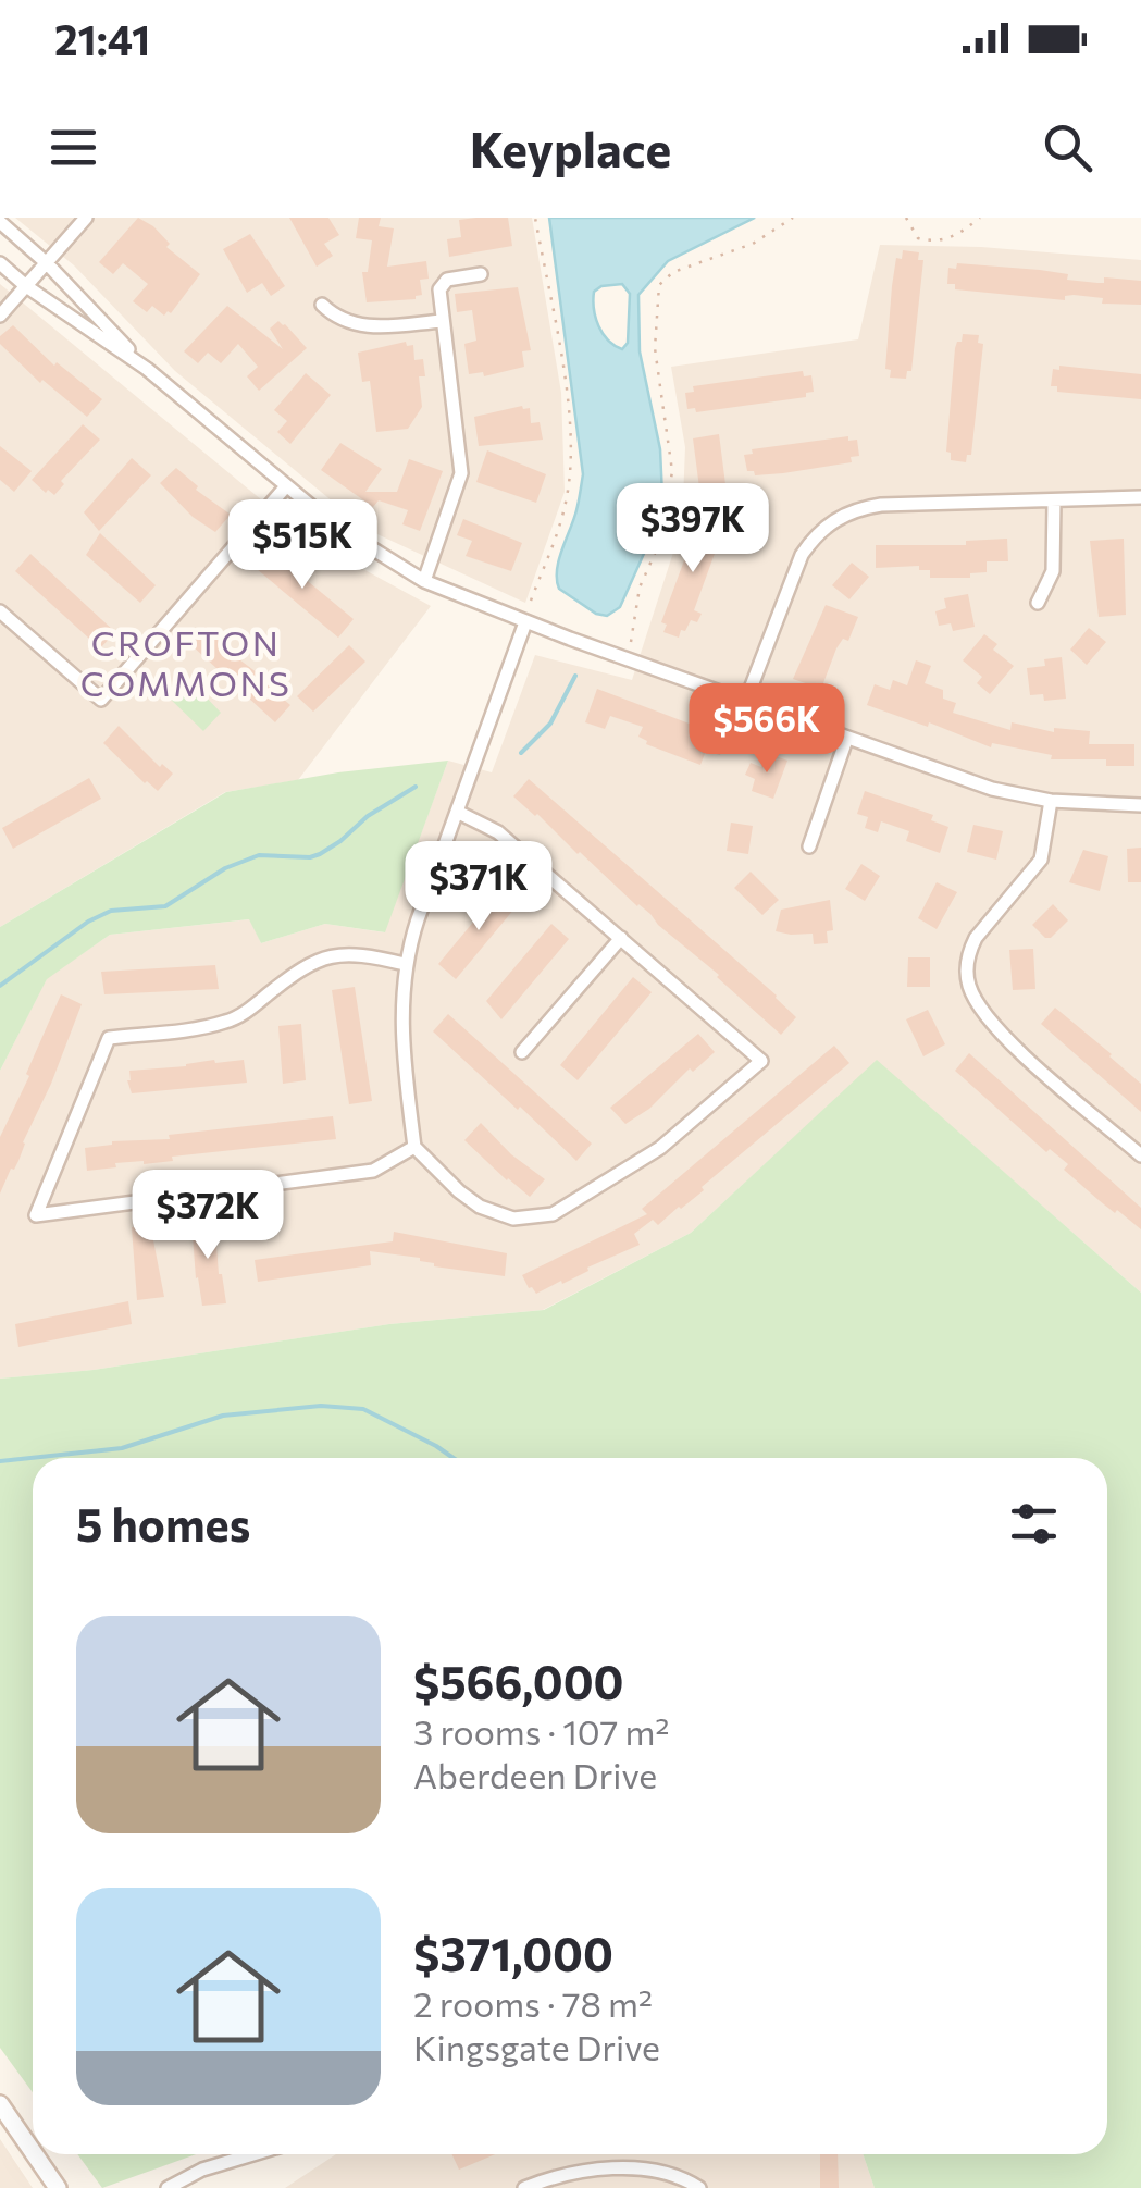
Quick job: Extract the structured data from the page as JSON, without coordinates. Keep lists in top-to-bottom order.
{
  "districts": ["CROFTON COMMONS"],
  "page": {
    "status": "21:41",
    "header": "Keyplace",
    "price": [
      "$397K",
      "$515K",
      "$566K",
      "$371K",
      "$372K"
    ],
    "heading": "5 homes",
    "list": [
      {
        "name": "$566,000",
        "note": "3 rooms · 107 m² · Aberdeen Drive"
      },
      {
        "name": "$371,000",
        "note": "2 rooms · 78 m² · Kingsgate Drive"
      }
    ]
  }
}
